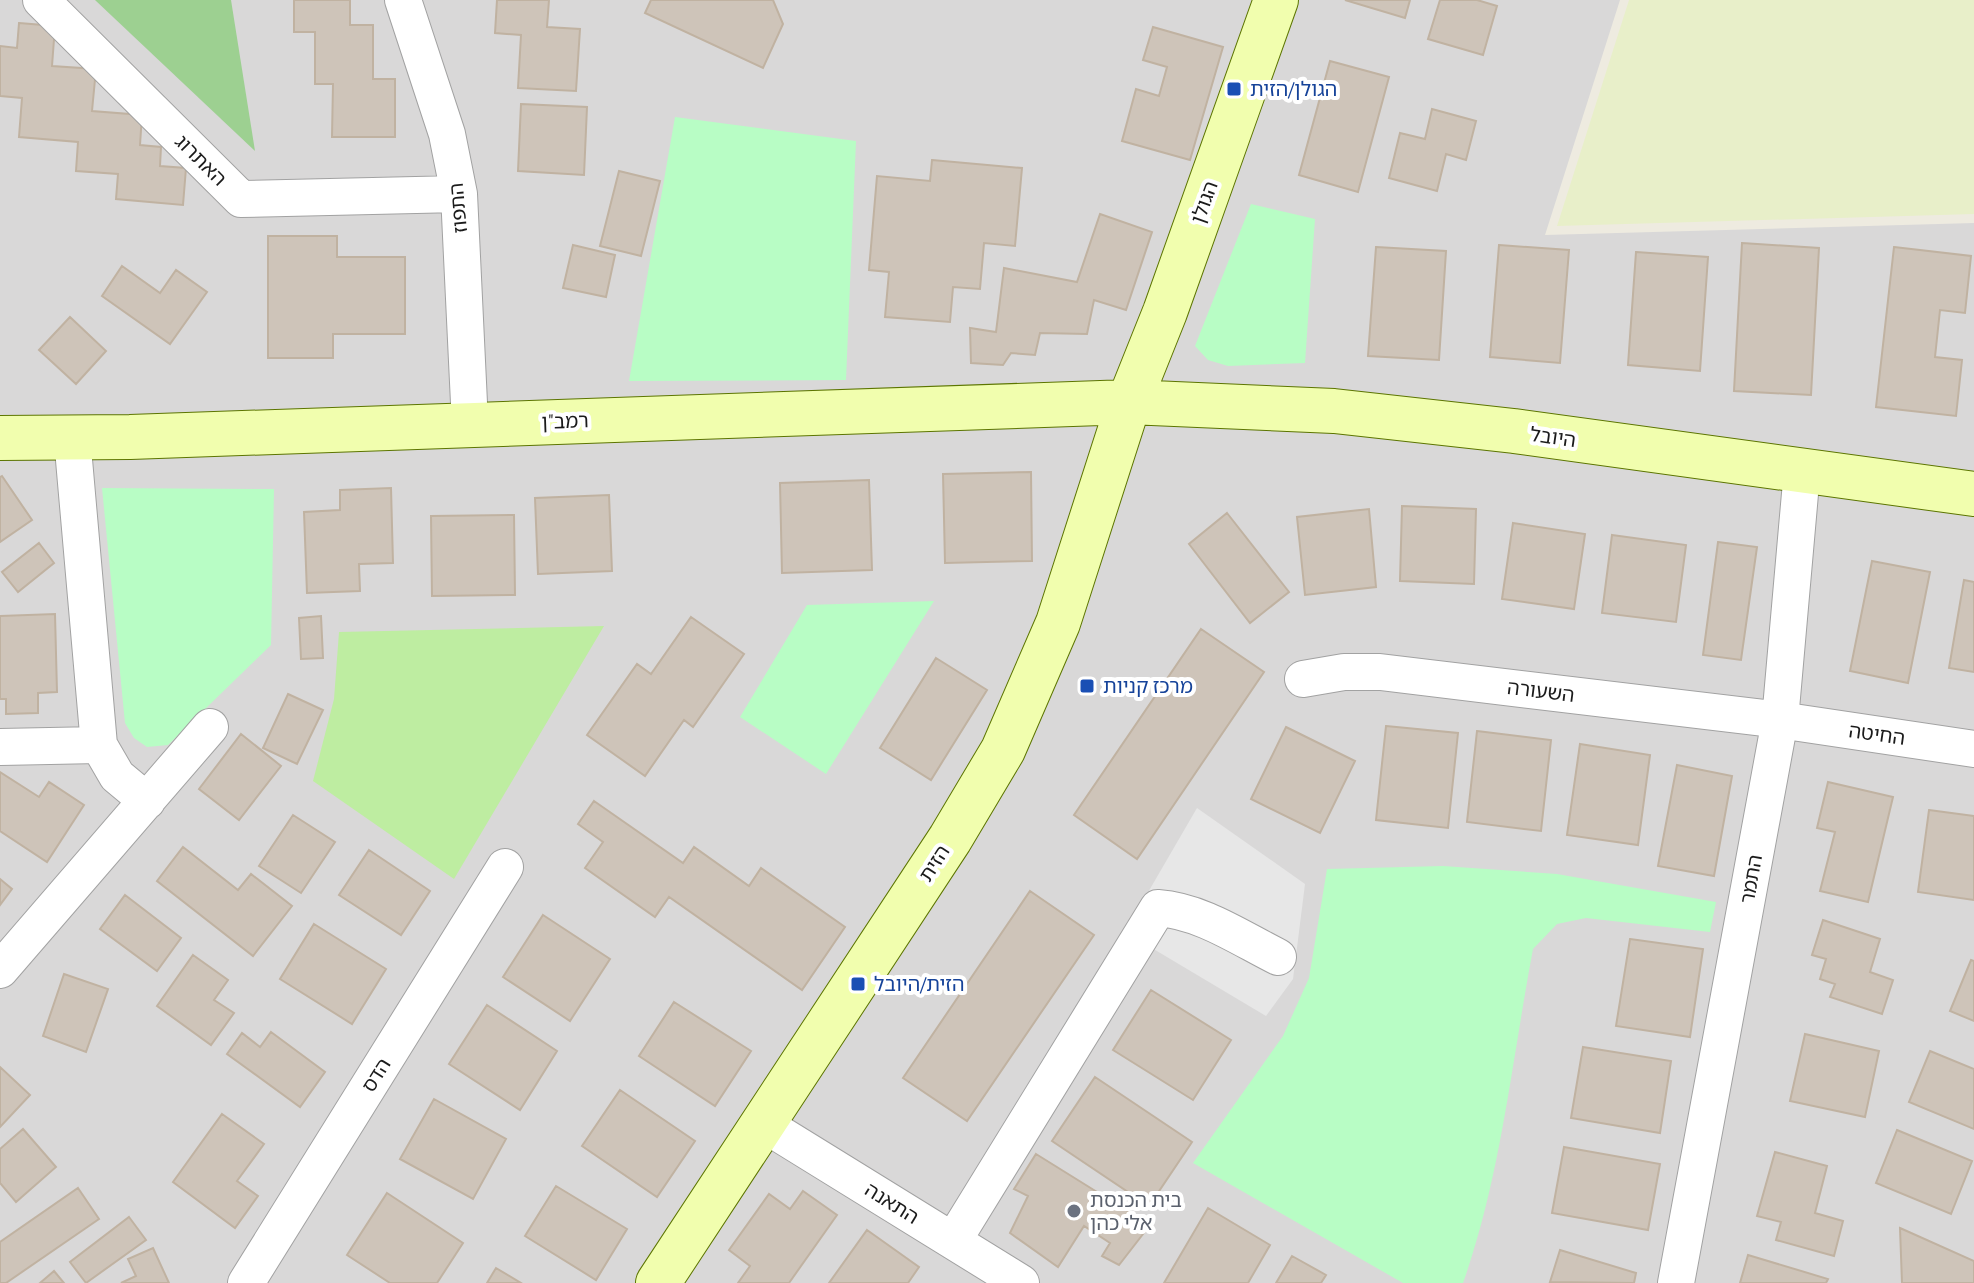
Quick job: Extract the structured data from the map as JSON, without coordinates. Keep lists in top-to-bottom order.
{
  "streets": {
    "street": [
      "האתרוג",
      "הגולן",
      "התפוז",
      "רמב\"ן",
      "היובל",
      "השעורה",
      "החיטה",
      "הזית",
      "התמר",
      "הדס",
      "התאנה"
    ]
  },
  "crossings": [
    ["האתרוג", "התפוז"],
    ["הגולן", "רמב\"ן"],
    ["הגולן", "היובל"],
    ["הגולן", "הזית"],
    ["התפוז", "רמב\"ן"],
    ["רמב\"ן", "היובל"],
    ["רמב\"ן", "הזית"],
    ["היובל", "הזית"],
    ["היובל", "התמר"],
    ["השעורה", "החיטה"],
    ["השעורה", "התמר"],
    ["החיטה", "התמר"],
    ["הזית", "התאנה"]
  ],
  "places": {
    "transit": ["הגולן/הזית", "מרכז קניות", "הזית/היובל"],
    "other": ["בית הכנסת אלי כהן"]
  }
}
